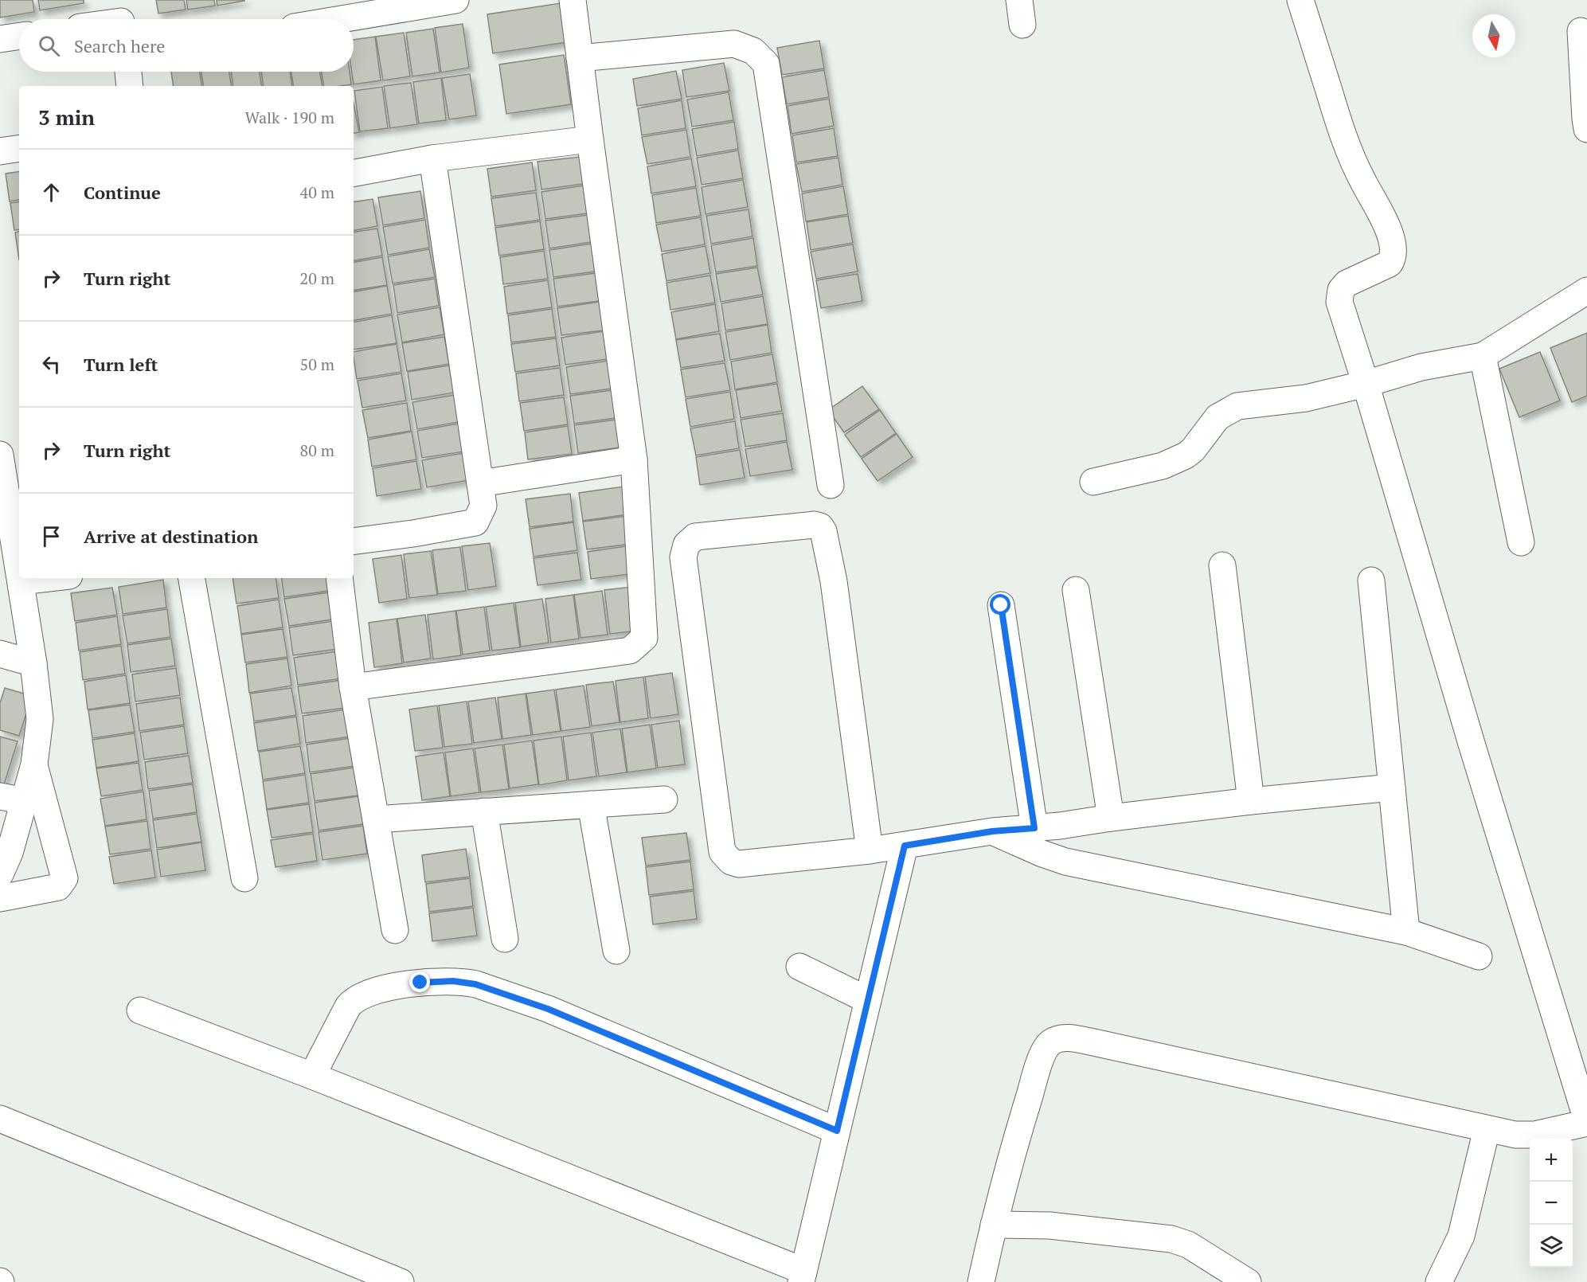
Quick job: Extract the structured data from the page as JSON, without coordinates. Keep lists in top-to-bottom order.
{
  "north": "bottom",
  "page": {
    "search": "Search here",
    "heading": ["3 min", "Walk · 190 m"],
    "list": [
      ["Continue", "40 m"],
      ["Turn right", "20 m"],
      ["Turn left", "50 m"],
      ["Turn right", "80 m"],
      "Arrive at destination"
    ],
    "map_buttons": ["+", "−"]
  }
}
